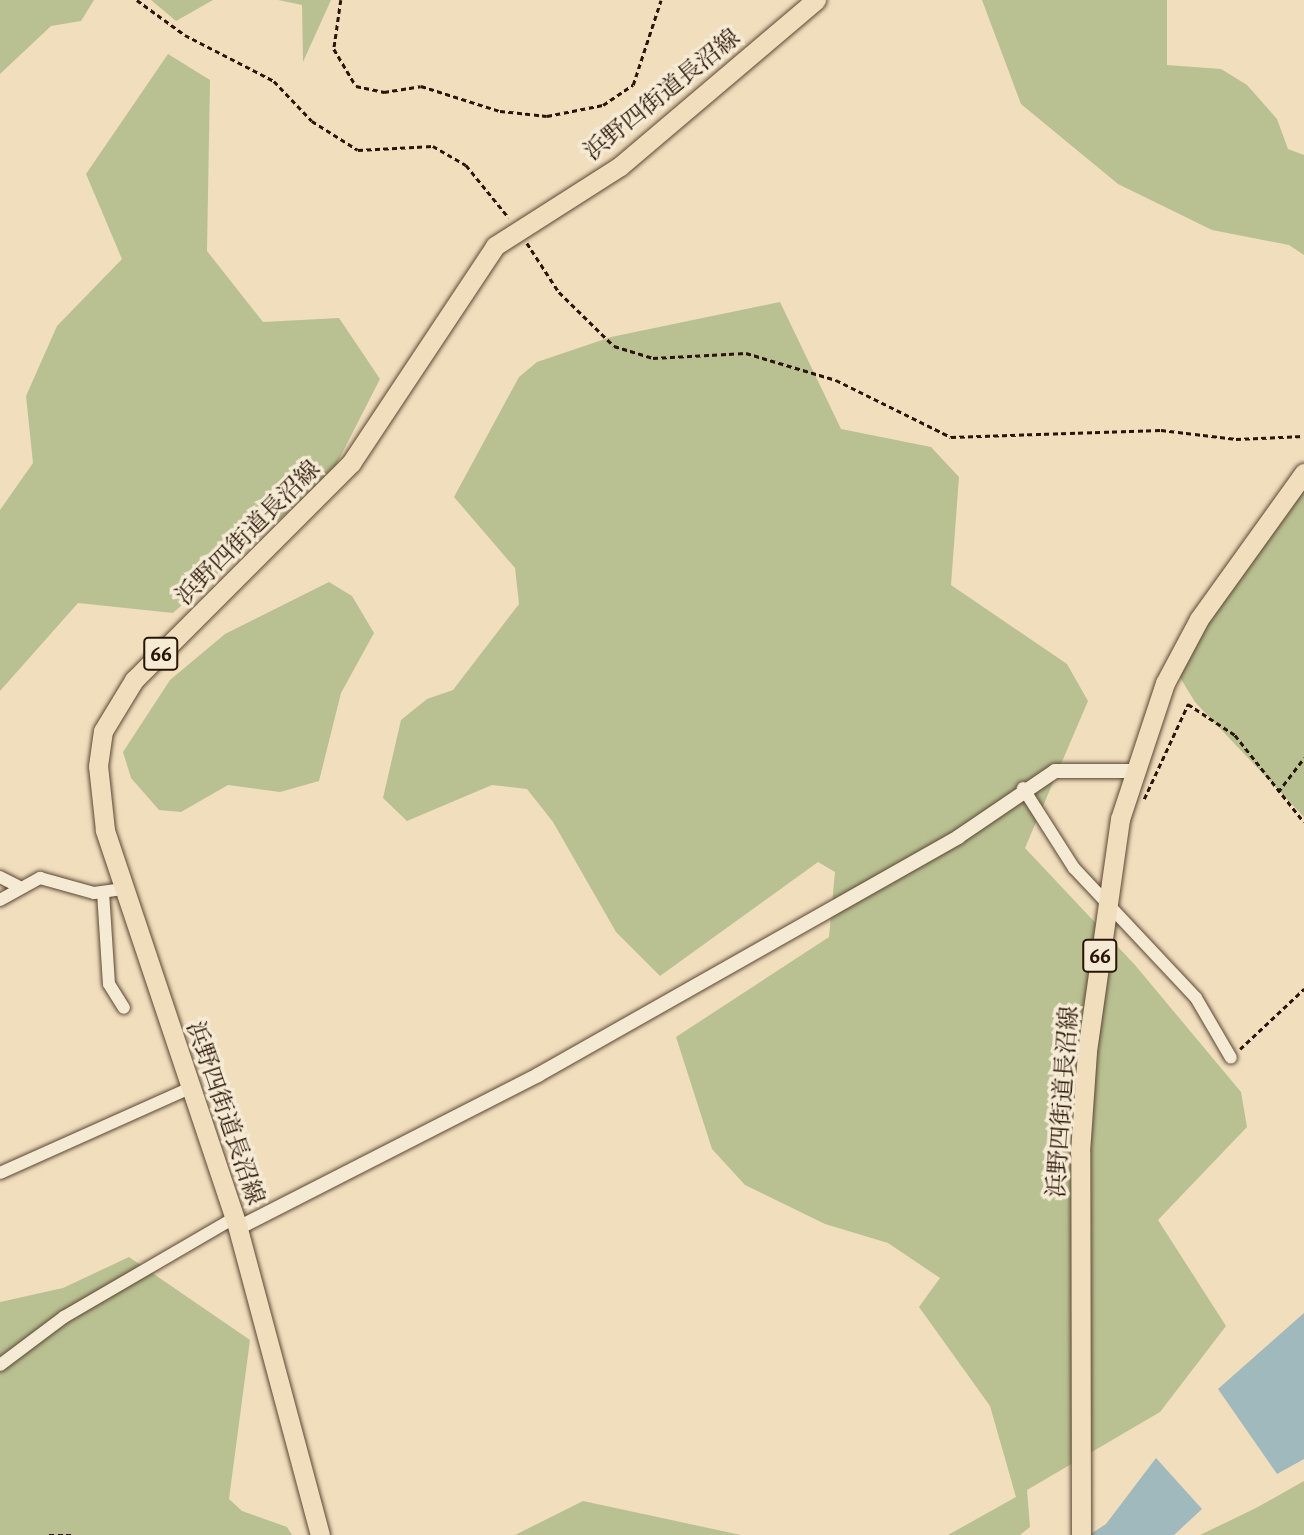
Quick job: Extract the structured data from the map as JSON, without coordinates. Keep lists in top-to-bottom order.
{
  "streets": {
    "main road": ["浜野四街道長沼線", "66"]
  }
}
